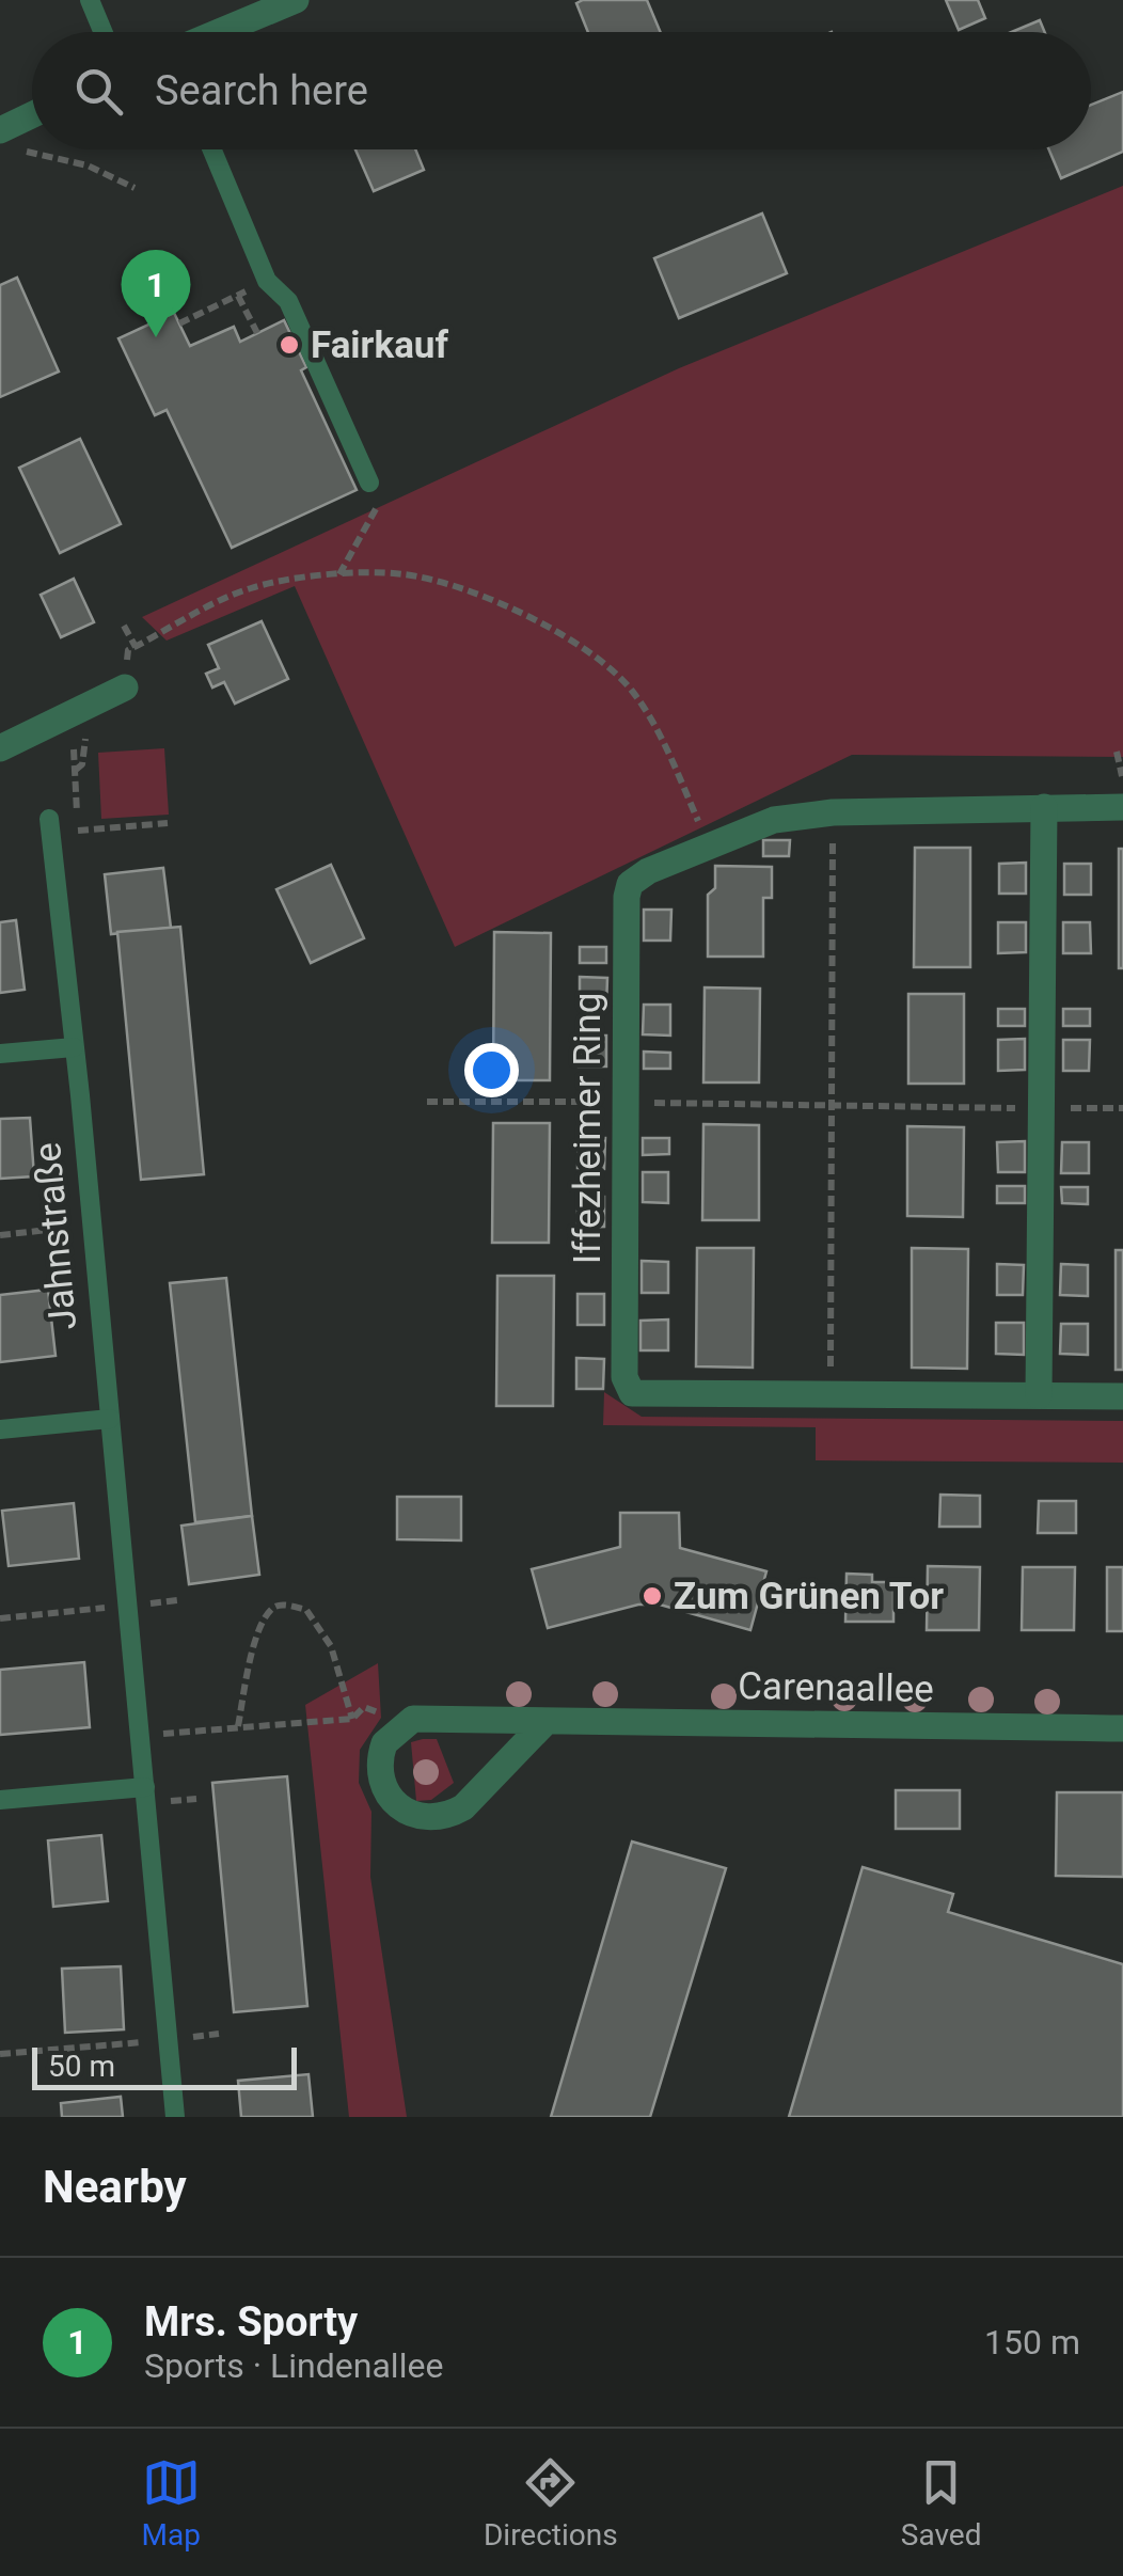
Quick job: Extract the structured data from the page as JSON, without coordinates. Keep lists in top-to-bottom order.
{
  "streets": {
    "street": ["Iffezheimer Ring", "Carenaallee"],
    "lane": ["Jahnstraße"]
  },
  "places": ["Fairkauf", "Zum Grünen Tor"],
  "scale_bar": "50 m",
  "page": {
    "search": "Search here",
    "pins": "1",
    "scale": "50 m",
    "heading": "Nearby",
    "list": [
      {
        "mark": "1",
        "name": "Mrs. Sporty",
        "note": "Sports · Lindenallee",
        "value": "150 m"
      }
    ],
    "nav": ["Map", "Directions", "Saved"]
  }
}
